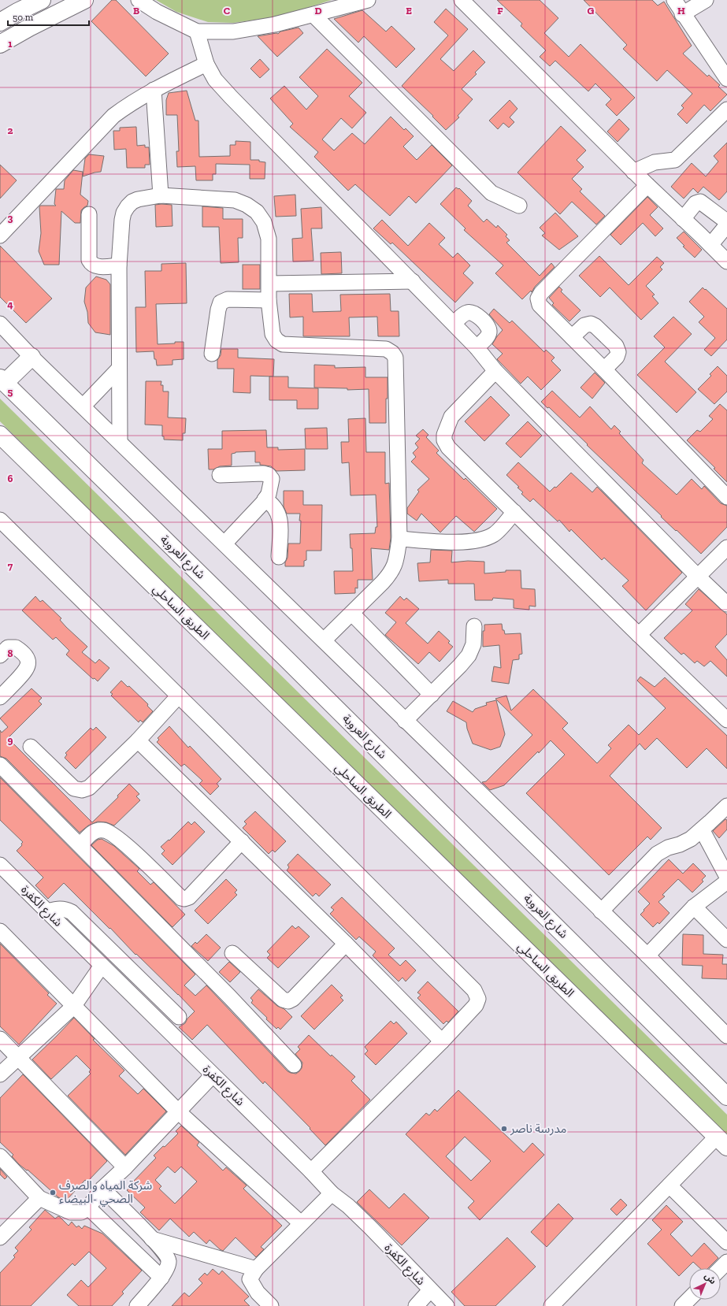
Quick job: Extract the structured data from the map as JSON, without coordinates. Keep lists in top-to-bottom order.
{
  "streets": {
    "main road": ["شارع العروبة", "الطريق الساحلي"],
    "street": ["شارع الكفرة"]
  },
  "places": ["مدرسة ناصر", "شركة المياه والصرف الصحي -البيضاء"],
  "scale_bar": "50 m",
  "north": "top right",
  "grid": {
    "columns": [
      "B",
      "C",
      "D",
      "E",
      "F",
      "G",
      "H"
    ],
    "rows": [
      "1",
      "2",
      "3",
      "4",
      "5",
      "6",
      "7",
      "8",
      "9"
    ]
  }
}
